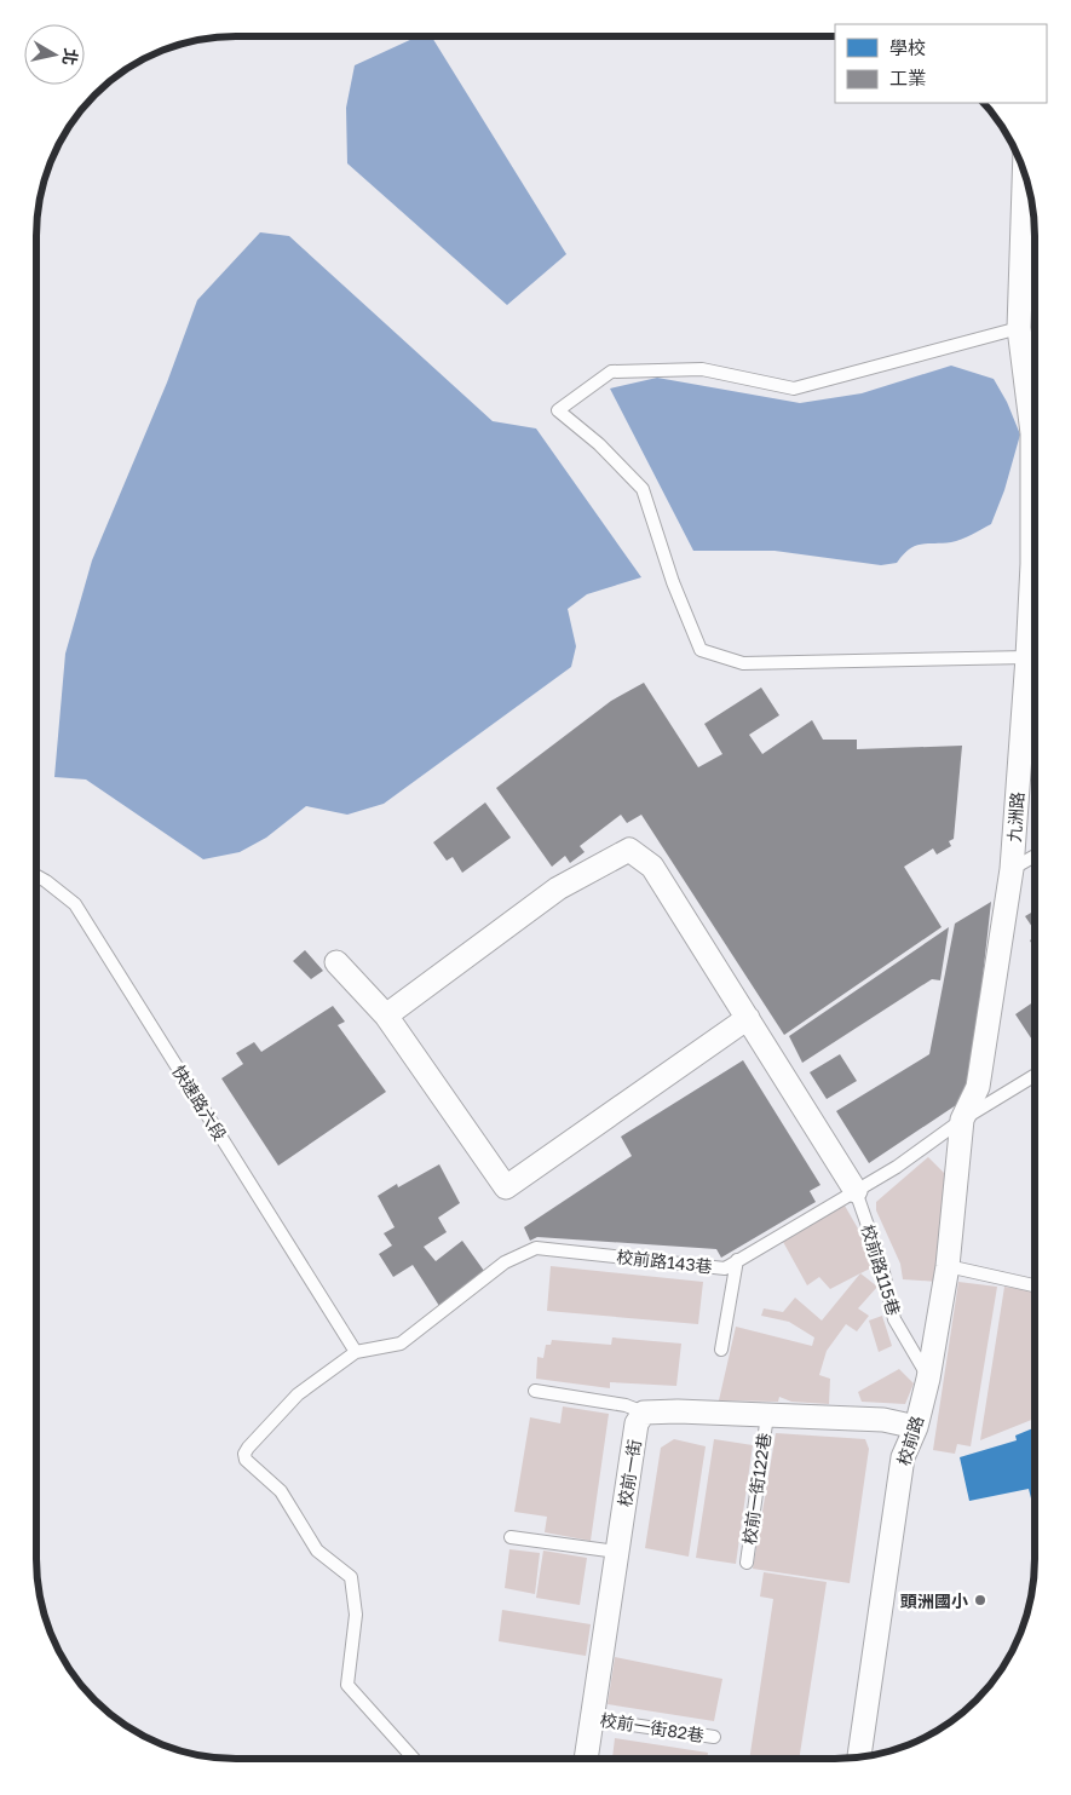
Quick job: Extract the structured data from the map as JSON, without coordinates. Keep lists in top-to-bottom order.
{
  "streets": {
    "street": ["九洲路", "校前路", "校前一街"],
    "lane": [
      "快速路六段",
      "校前路143巷",
      "校前路115巷",
      "校前一街122巷",
      "校前一街82巷"
    ]
  },
  "crossings": [
    ["九洲路", "校前路143巷"],
    ["九洲路", "校前路"],
    ["快速路六段", "校前路143巷"],
    ["校前路143巷", "校前路115巷"],
    ["校前路115巷", "校前路"],
    ["校前一街", "校前一街82巷"]
  ],
  "places": ["頭洲國小"],
  "legend": ["學校", "工業"],
  "north": "right"
}
